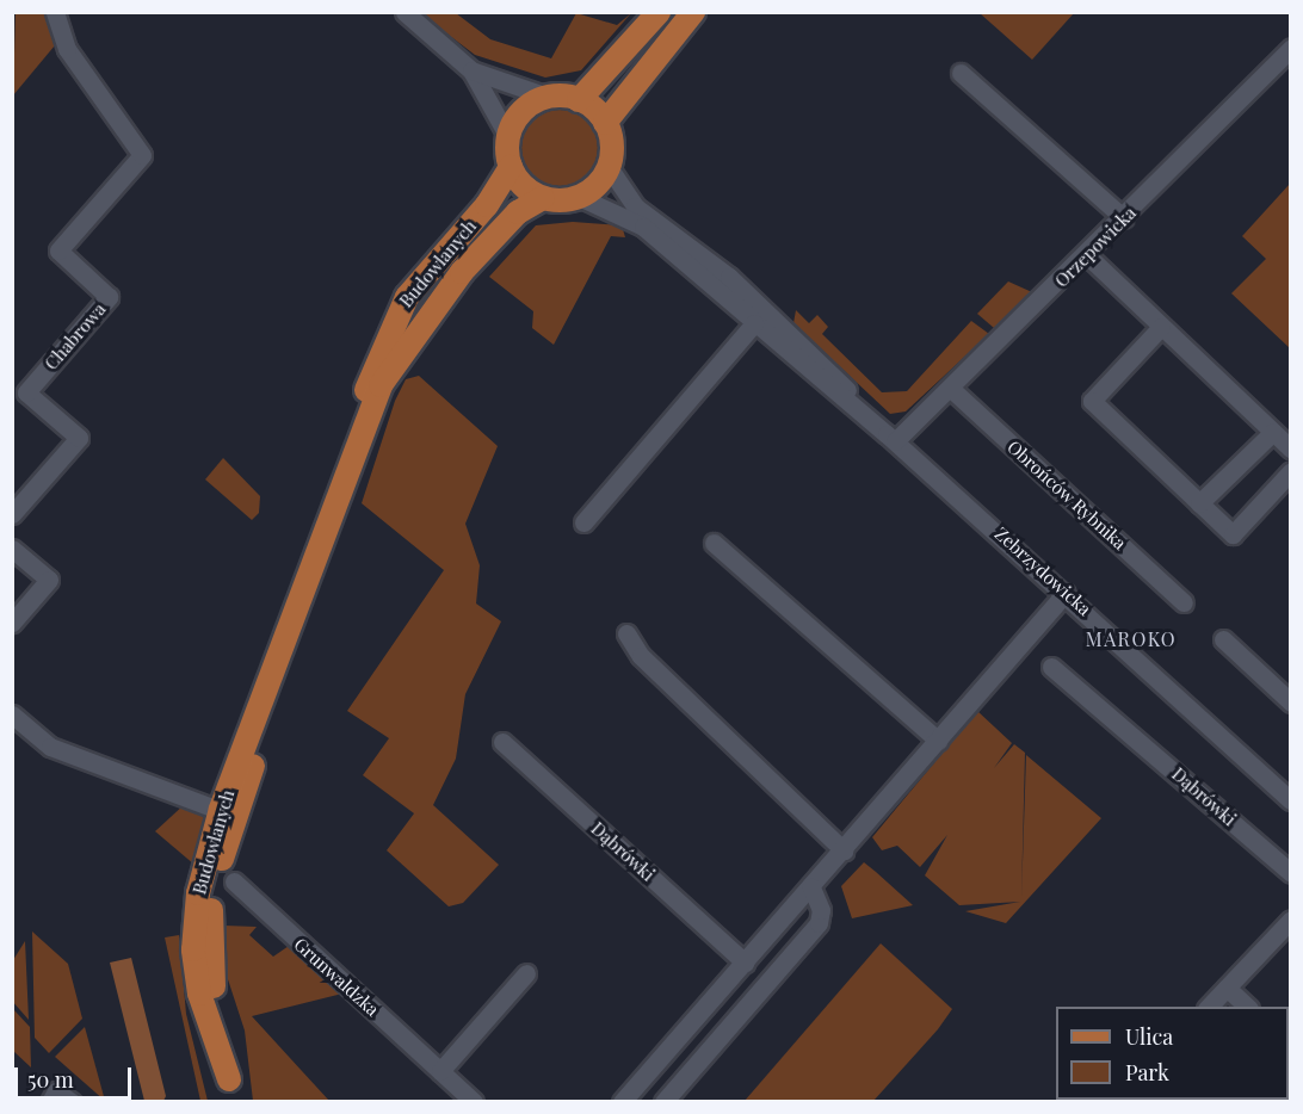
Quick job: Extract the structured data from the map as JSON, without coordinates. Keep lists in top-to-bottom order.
{
  "streets": {
    "main road": ["Budowlanych"],
    "street": [
      "Orzepowicka",
      "Chabrowa",
      "Obrońców Rybnika",
      "Zebrzydowicka",
      "Dąbrówki",
      "Grunwaldzka"
    ]
  },
  "crossings": [
    ["Orzepowicka", "Obrońców Rybnika"],
    ["Orzepowicka", "Zebrzydowicka"],
    ["Budowlanych", "Zebrzydowicka"]
  ],
  "districts": ["MAROKO"],
  "legend": ["Ulica", "Park"],
  "scale_bar": "50 m"
}
